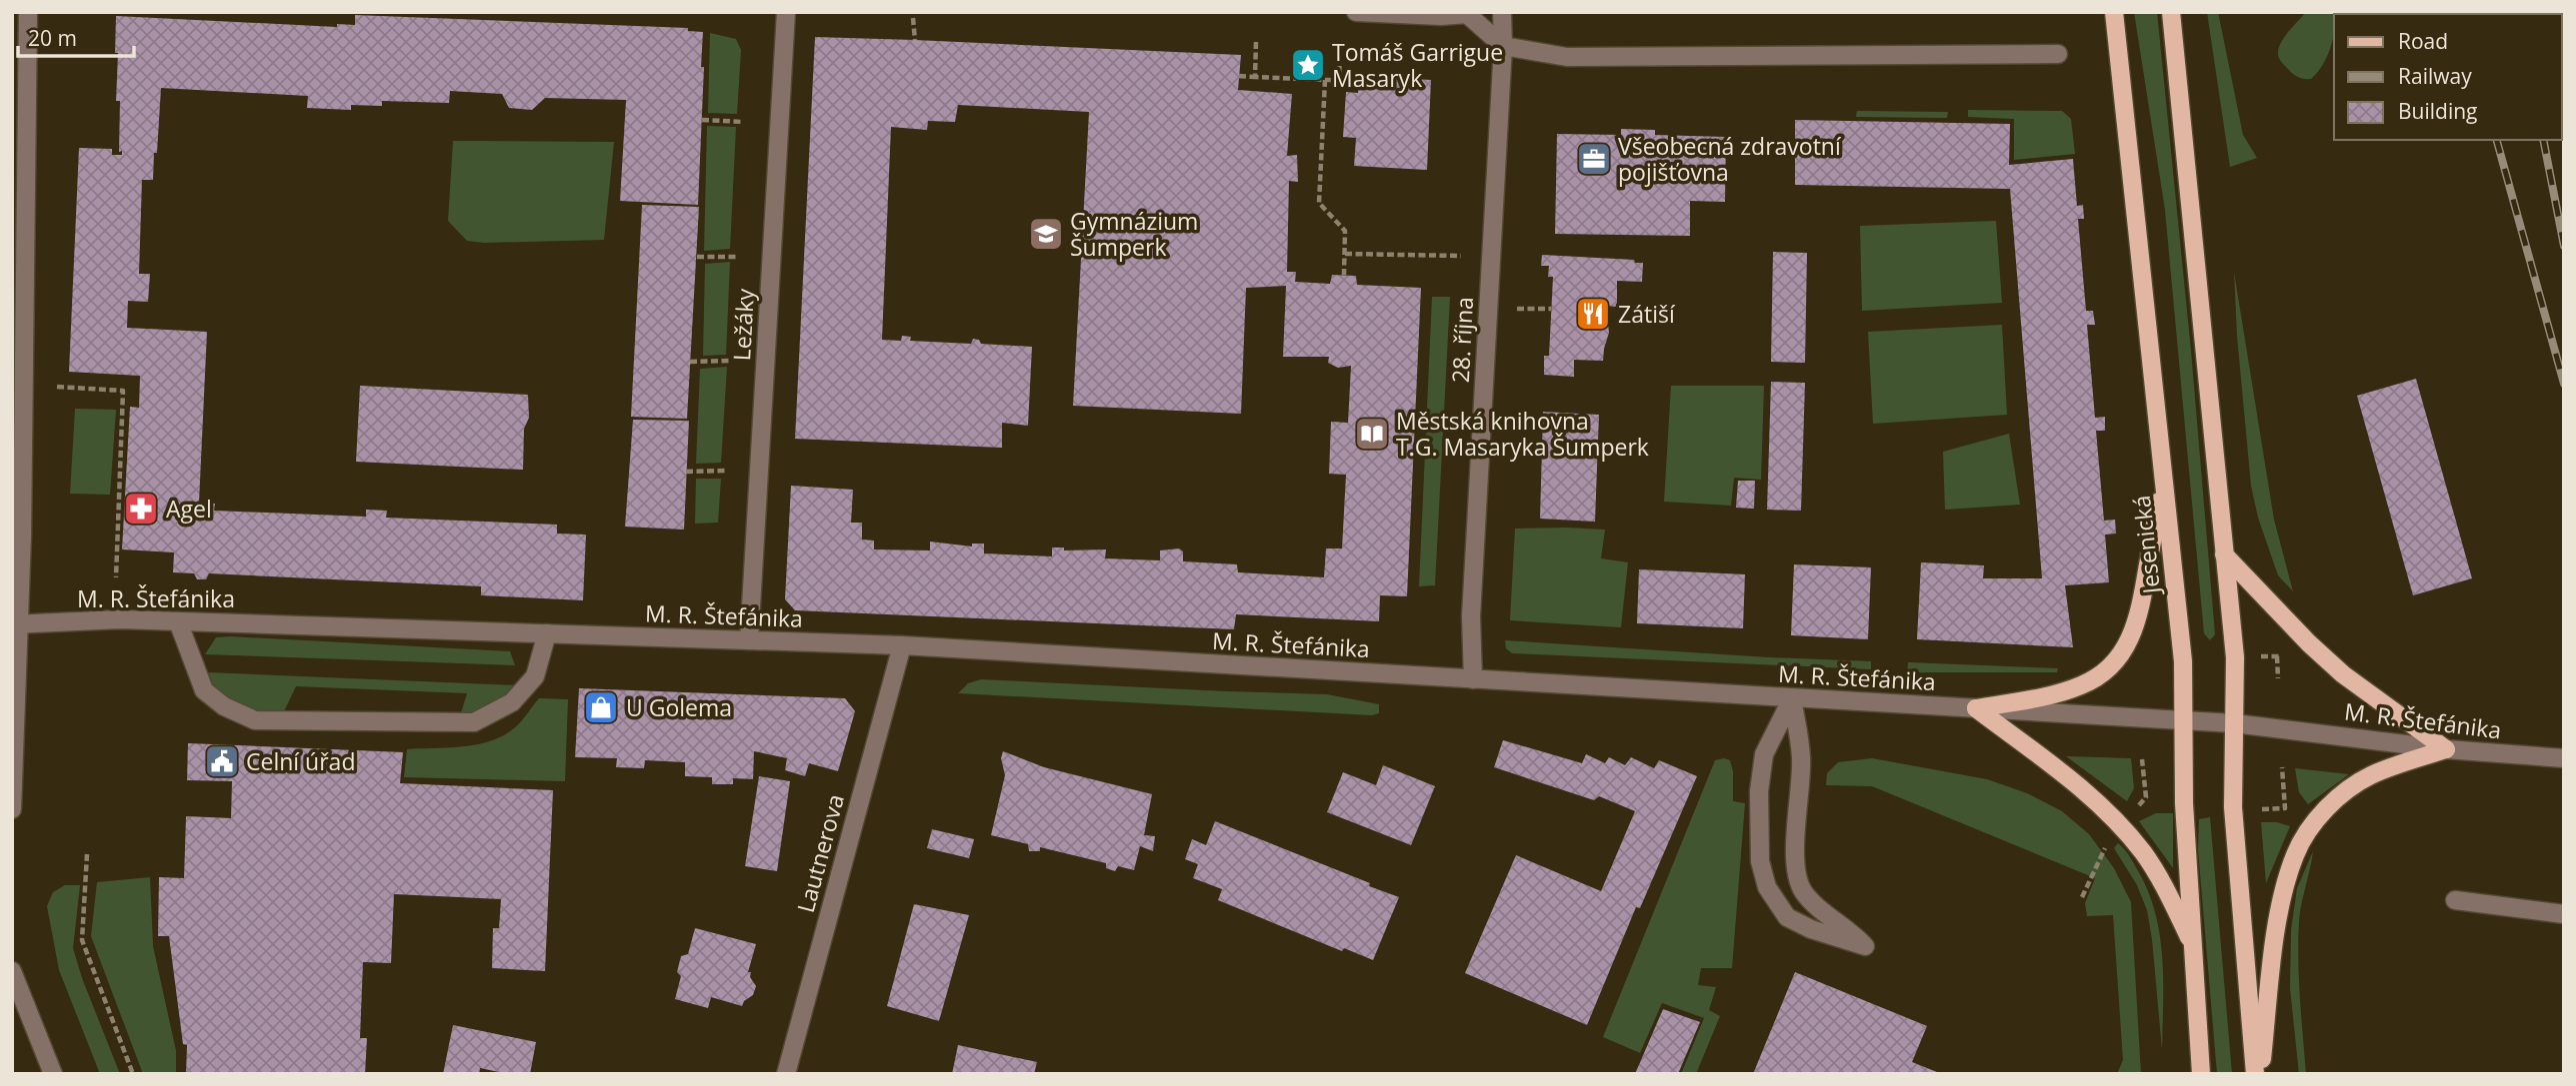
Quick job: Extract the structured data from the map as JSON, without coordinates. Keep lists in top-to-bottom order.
{
  "streets": {
    "main road": ["Jesenická"],
    "street": [
      "Ležáky",
      "28. října",
      "M. R. Štefánika",
      "Lautnerova"
    ]
  },
  "crossings": [
    ["Ležáky", "M. R. Štefánika"],
    ["28. října", "M. R. Štefánika"],
    ["Jesenická", "M. R. Štefánika"],
    ["M. R. Štefánika", "Lautnerova"]
  ],
  "places": {
    "place": ["Tomáš Garrigue Masaryk"],
    "office": ["Všeobecná zdravotní pojišťovna"],
    "school or university": ["Gymnázium Šumperk"],
    "restaurant": ["Zátiší"],
    "library": ["Městská knihovna T.G. Masaryka Šumperk"],
    "pharmacy": ["Agel"],
    "shop": ["U Golema"],
    "public building": ["Celní úřad"]
  },
  "legend": ["Road", "Railway", "Building"],
  "scale_bar": "20 m"
}
